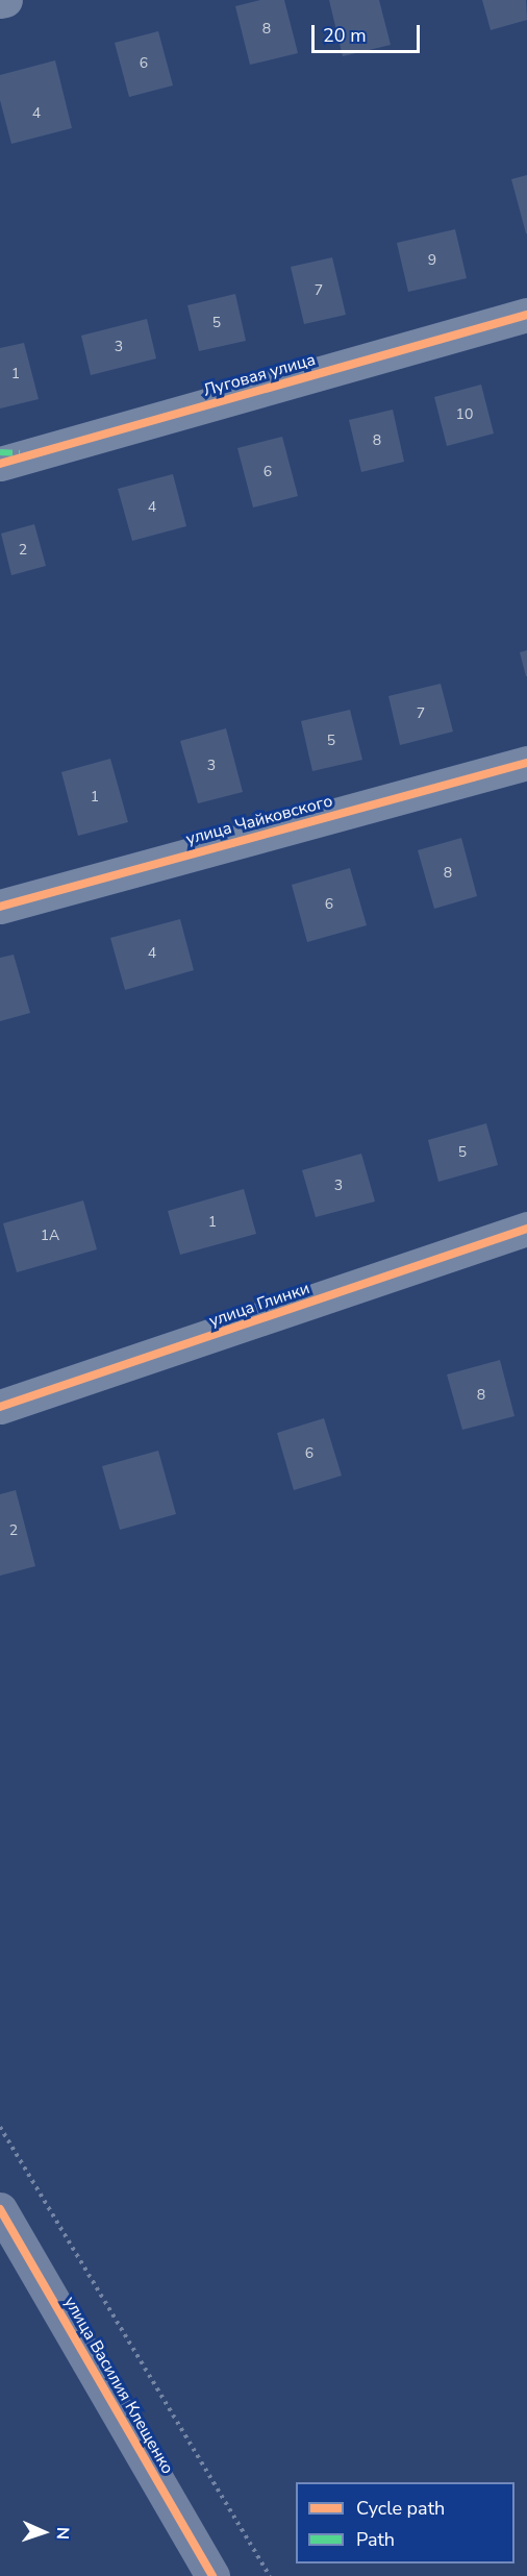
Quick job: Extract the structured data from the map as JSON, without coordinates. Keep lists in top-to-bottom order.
{
  "streets": {
    "street": [
      "Луговая улица",
      "улица Чайковского",
      "улица Глинки",
      "улица Василия Клещенко"
    ]
  },
  "house_numbers": [
    "8",
    "6",
    "4",
    "9",
    "7",
    "5",
    "3",
    "1",
    "10",
    "8",
    "6",
    "4",
    "2",
    "7",
    "5",
    "3",
    "1",
    "8",
    "6",
    "4",
    "5",
    "3",
    "1",
    "1А",
    "8",
    "6",
    "2"
  ],
  "legend": ["Cycle path", "Path"],
  "scale_bar": "20 m",
  "north": "right"
}
